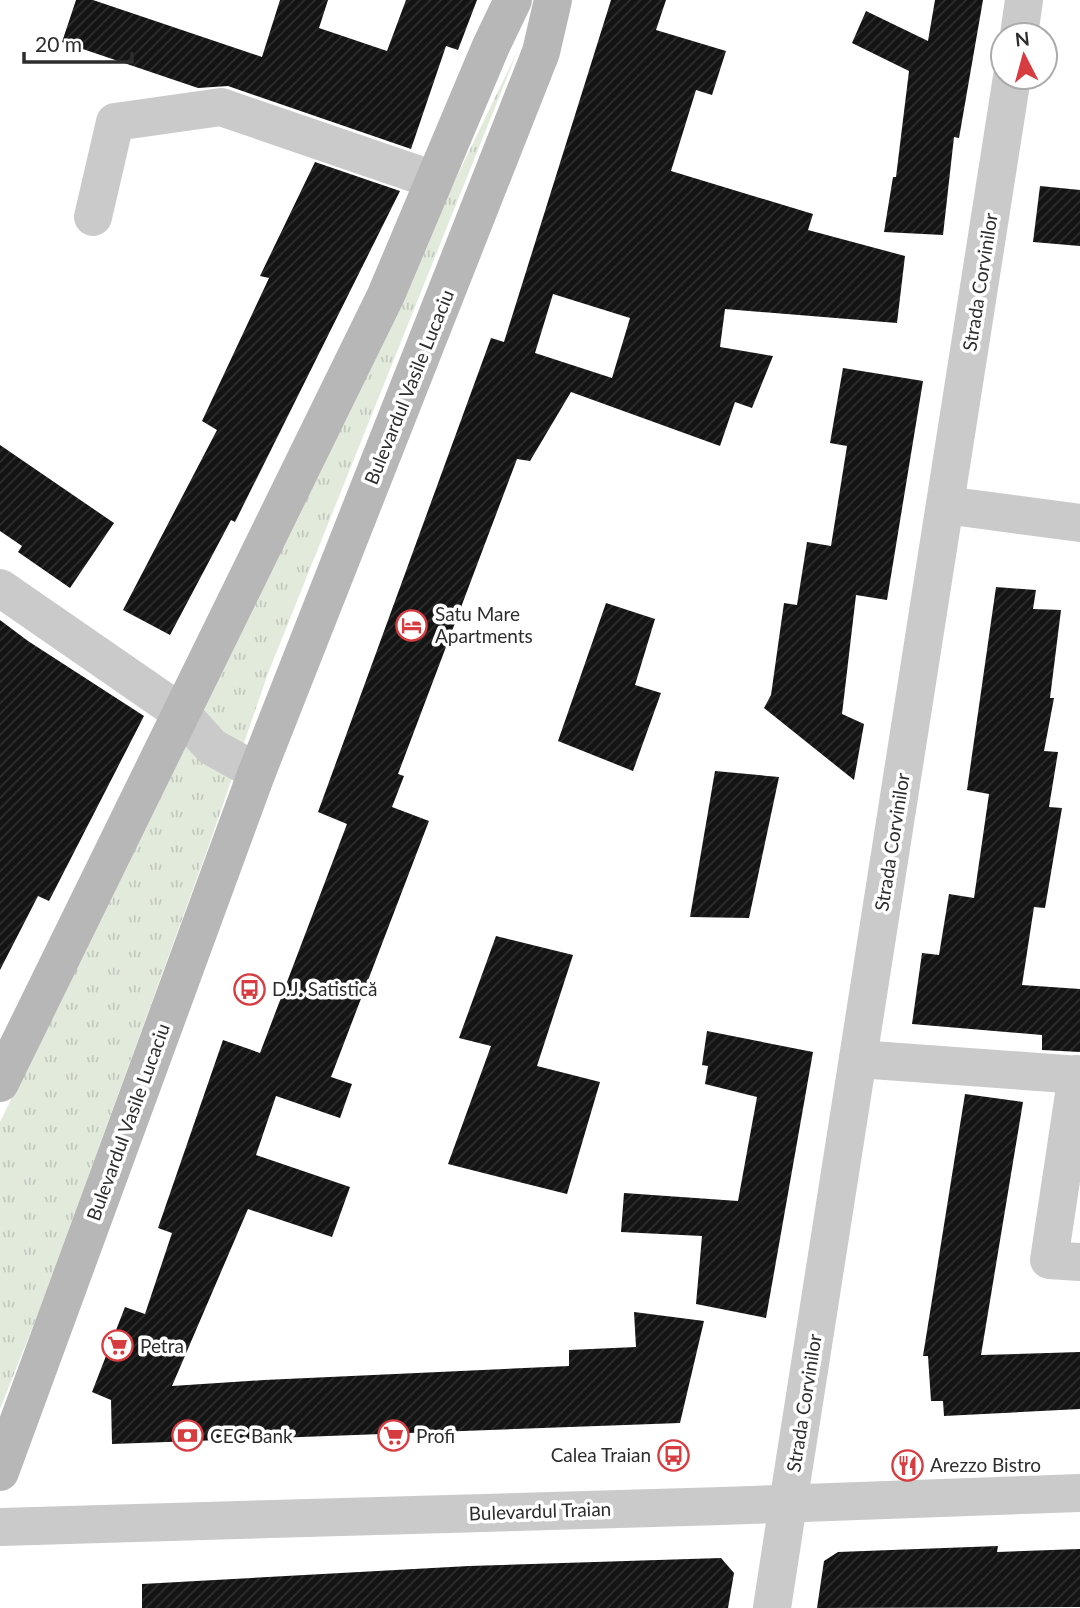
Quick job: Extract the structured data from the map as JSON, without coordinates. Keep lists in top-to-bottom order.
{
  "streets": {
    "main road": ["Bulevardul Vasile Lucaciu"],
    "street": ["Strada Corvinilor", "Bulevardul Traian"]
  },
  "crossings": [
    ["Strada Corvinilor", "Bulevardul Traian"]
  ],
  "places": {
    "hotel": ["Satu Mare Apartments"],
    "bus stop": ["D.J. Satistică", "Calea Traian"],
    "supermarket": ["Petra", "Profi"],
    "bank": ["CEC Bank"],
    "restaurant": ["Arezzo Bistro"]
  },
  "scale_bar": "20 m",
  "north": "top"
}
